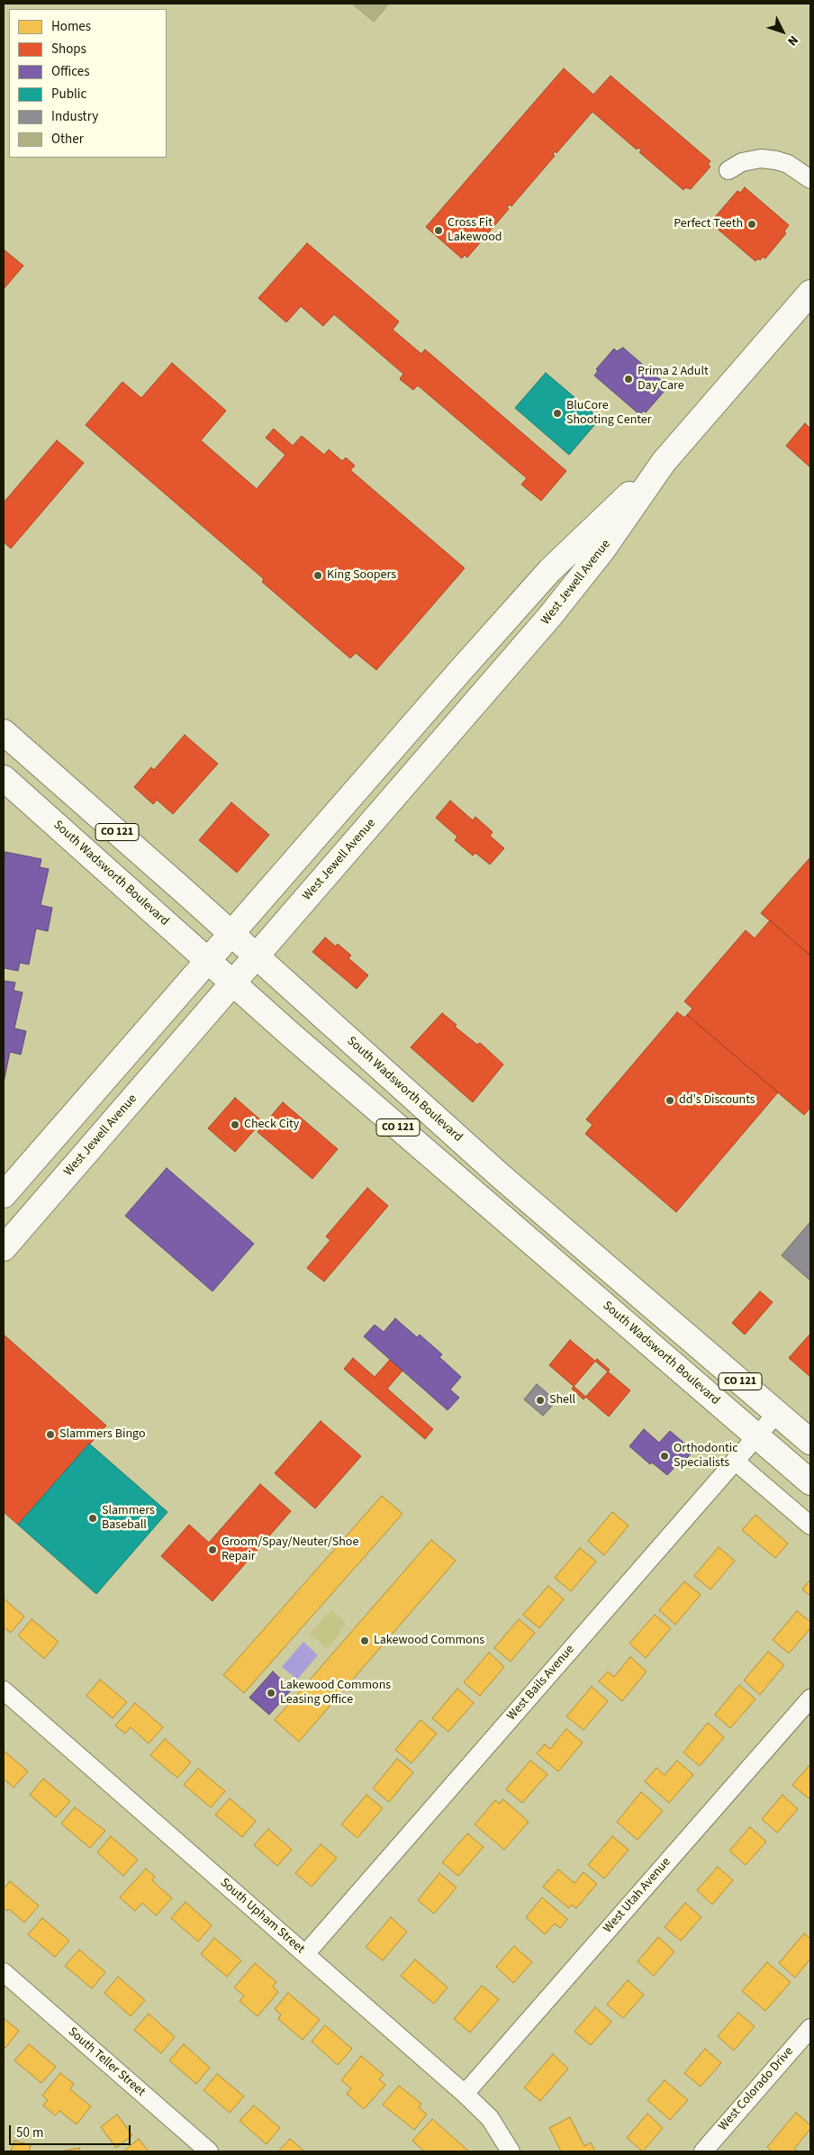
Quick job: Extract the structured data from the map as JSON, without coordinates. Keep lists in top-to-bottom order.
{
  "streets": {
    "main road": ["West Jewell Avenue", "CO 121", "South Wadsworth Boulevard"],
    "street": [
      "West Bails Avenue",
      "West Utah Avenue",
      "South Upham Street",
      "South Teller Street",
      "West Colorado Drive"
    ]
  },
  "crossings": [
    ["West Jewell Avenue", "South Wadsworth Boulevard"],
    ["South Wadsworth Boulevard", "West Bails Avenue"],
    ["West Bails Avenue", "South Upham Street"],
    ["West Utah Avenue", "South Upham Street"]
  ],
  "places": [
    "Perfect Teeth",
    "Cross Fit Lakewood",
    "Prima 2 Adult Day Care",
    "BluCore Shooting Center",
    "King Soopers",
    "dd's Discounts",
    "Check City",
    "Shell",
    "Slammers Bingo",
    "Orthodontic Specialists",
    "Slammers Baseball",
    "Groom/Spay/Neuter/Shoe Repair",
    "Lakewood Commons",
    "Lakewood Commons Leasing Office"
  ],
  "legend": [
    "Homes",
    "Shops",
    "Offices",
    "Public",
    "Industry",
    "Other"
  ],
  "scale_bar": "50 m",
  "north": "bottom right"
}
